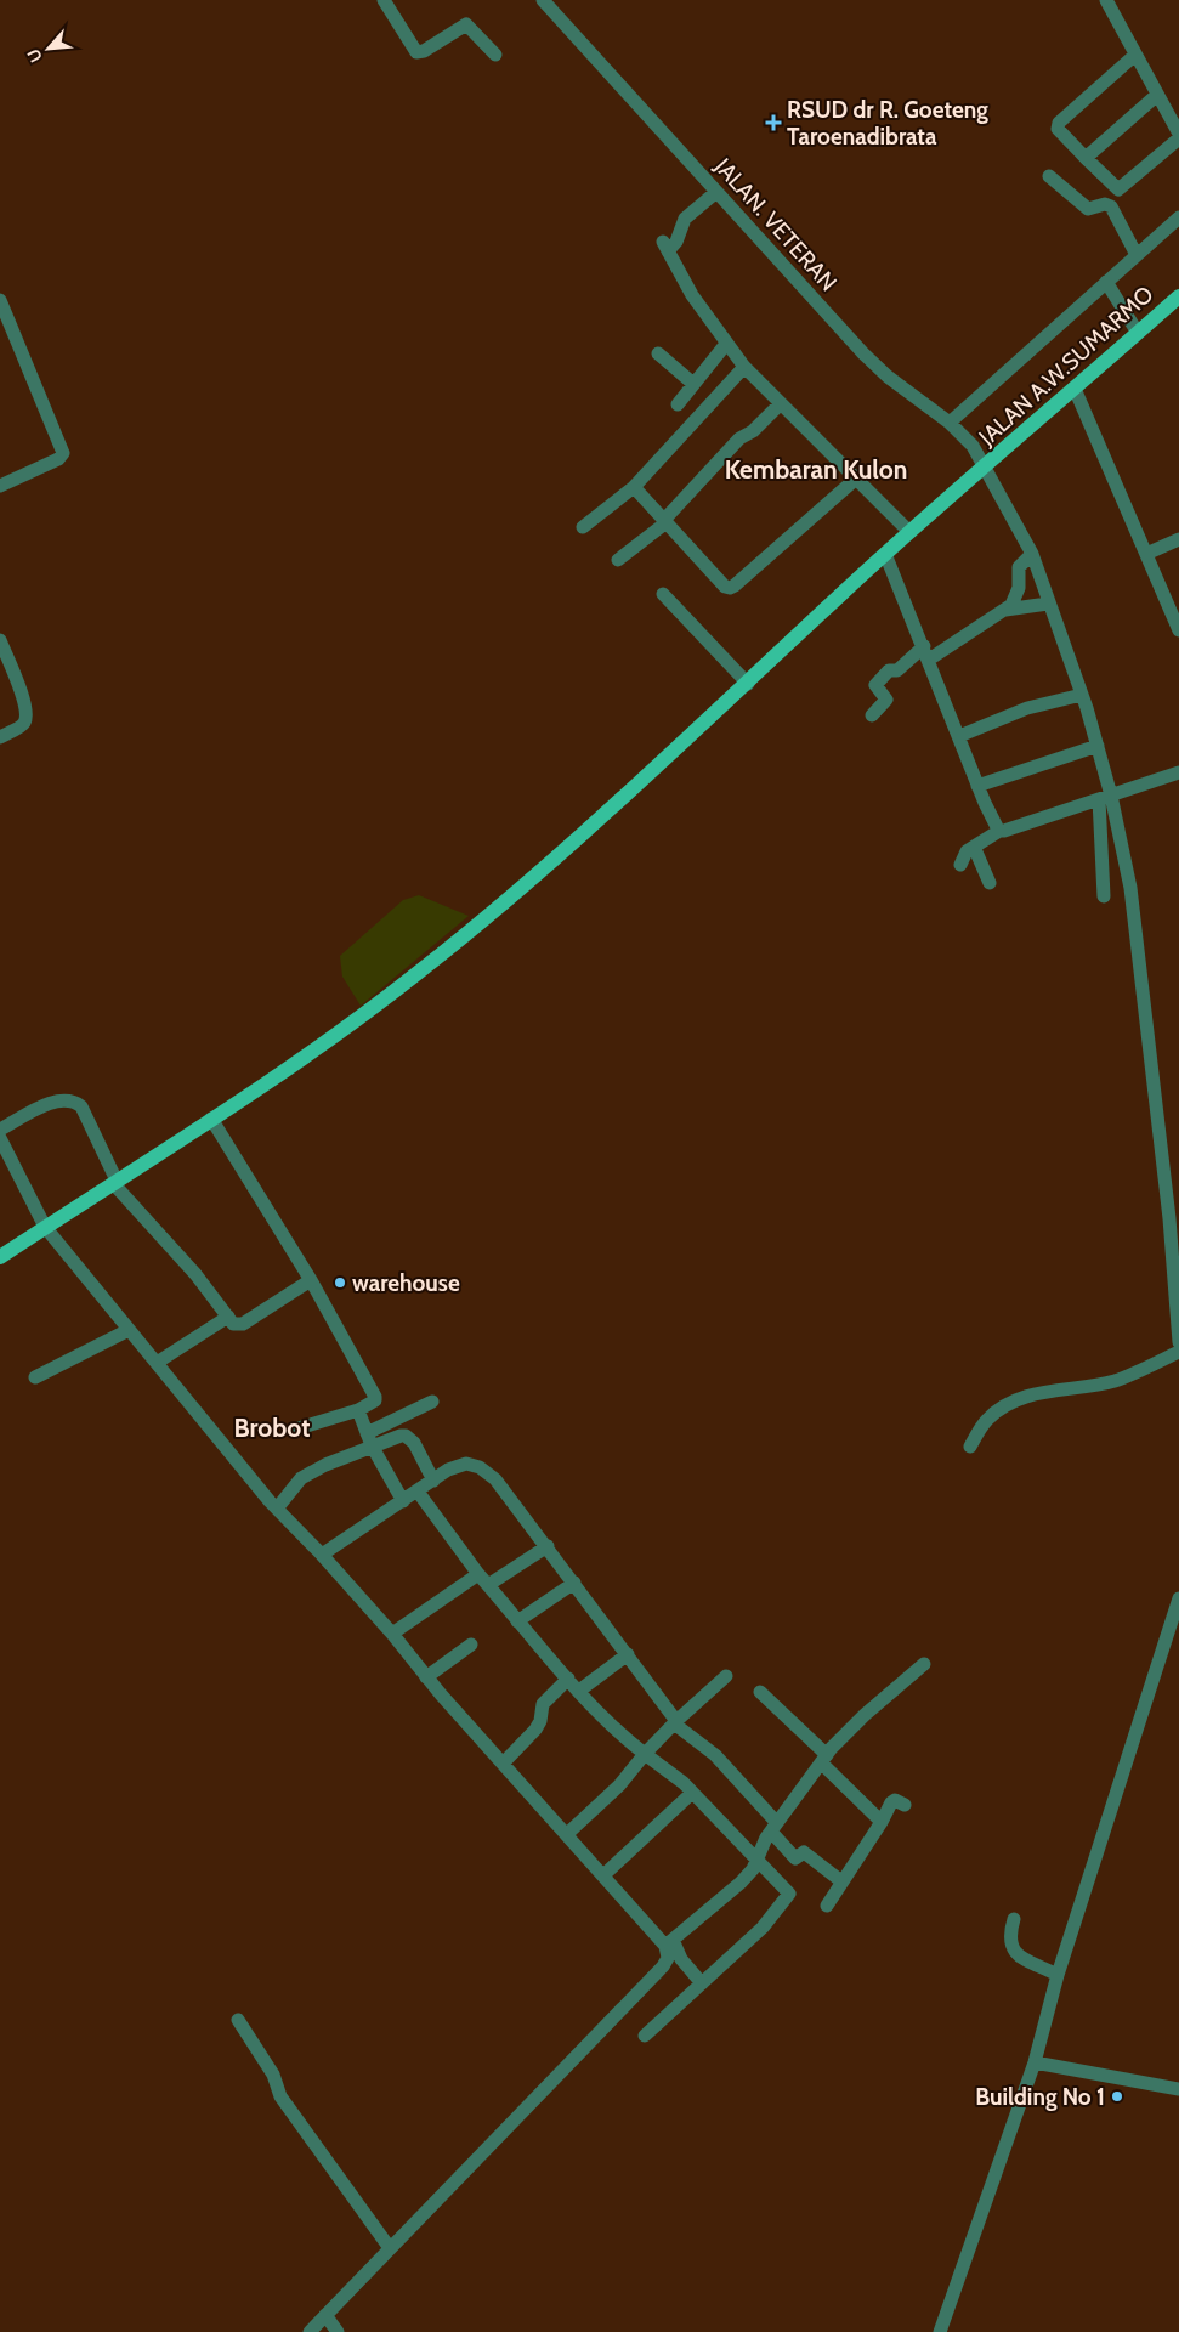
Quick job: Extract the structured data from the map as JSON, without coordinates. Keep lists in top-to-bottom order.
{
  "streets": {
    "main road": ["JALAN A.W.SUMARMO"],
    "street": ["JALAN. VETERAN"]
  },
  "crossings": [
    ["JALAN. VETERAN", "JALAN A.W.SUMARMO"]
  ],
  "districts": ["Kembaran Kulon", "Brobot"],
  "places": {
    "health": ["RSUD dr R. Goeteng Taroenadibrata"],
    "other": ["warehouse", "Building No 1"]
  },
  "north": "bottom left"
}
